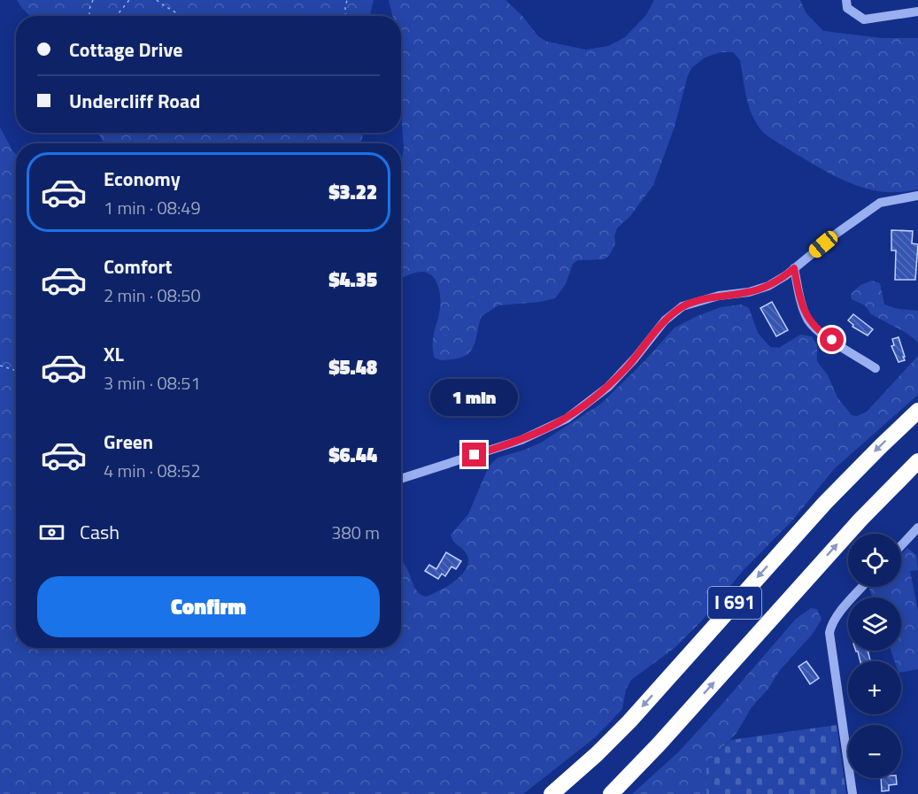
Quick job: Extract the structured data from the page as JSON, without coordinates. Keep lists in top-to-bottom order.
{
  "streets": {
    "highway": ["I 691"]
  },
  "page": {
    "banner": ["Cottage Drive", "Undercliff Road"],
    "list": [
      {
        "name": "Economy",
        "note": "1 min · 08:49",
        "value": "$3.22"
      },
      {
        "name": "Comfort",
        "note": "2 min · 08:50",
        "value": "$4.35"
      },
      {
        "name": "XL",
        "note": "3 min · 08:51",
        "value": "$5.48"
      },
      {
        "name": "Green",
        "note": "4 min · 08:52",
        "value": "$6.44"
      }
    ],
    "bubble": "1 min",
    "pay": ["Cash", "380 m"],
    "map_buttons": ["+", "−"],
    "buttons": "Confirm"
  }
}
